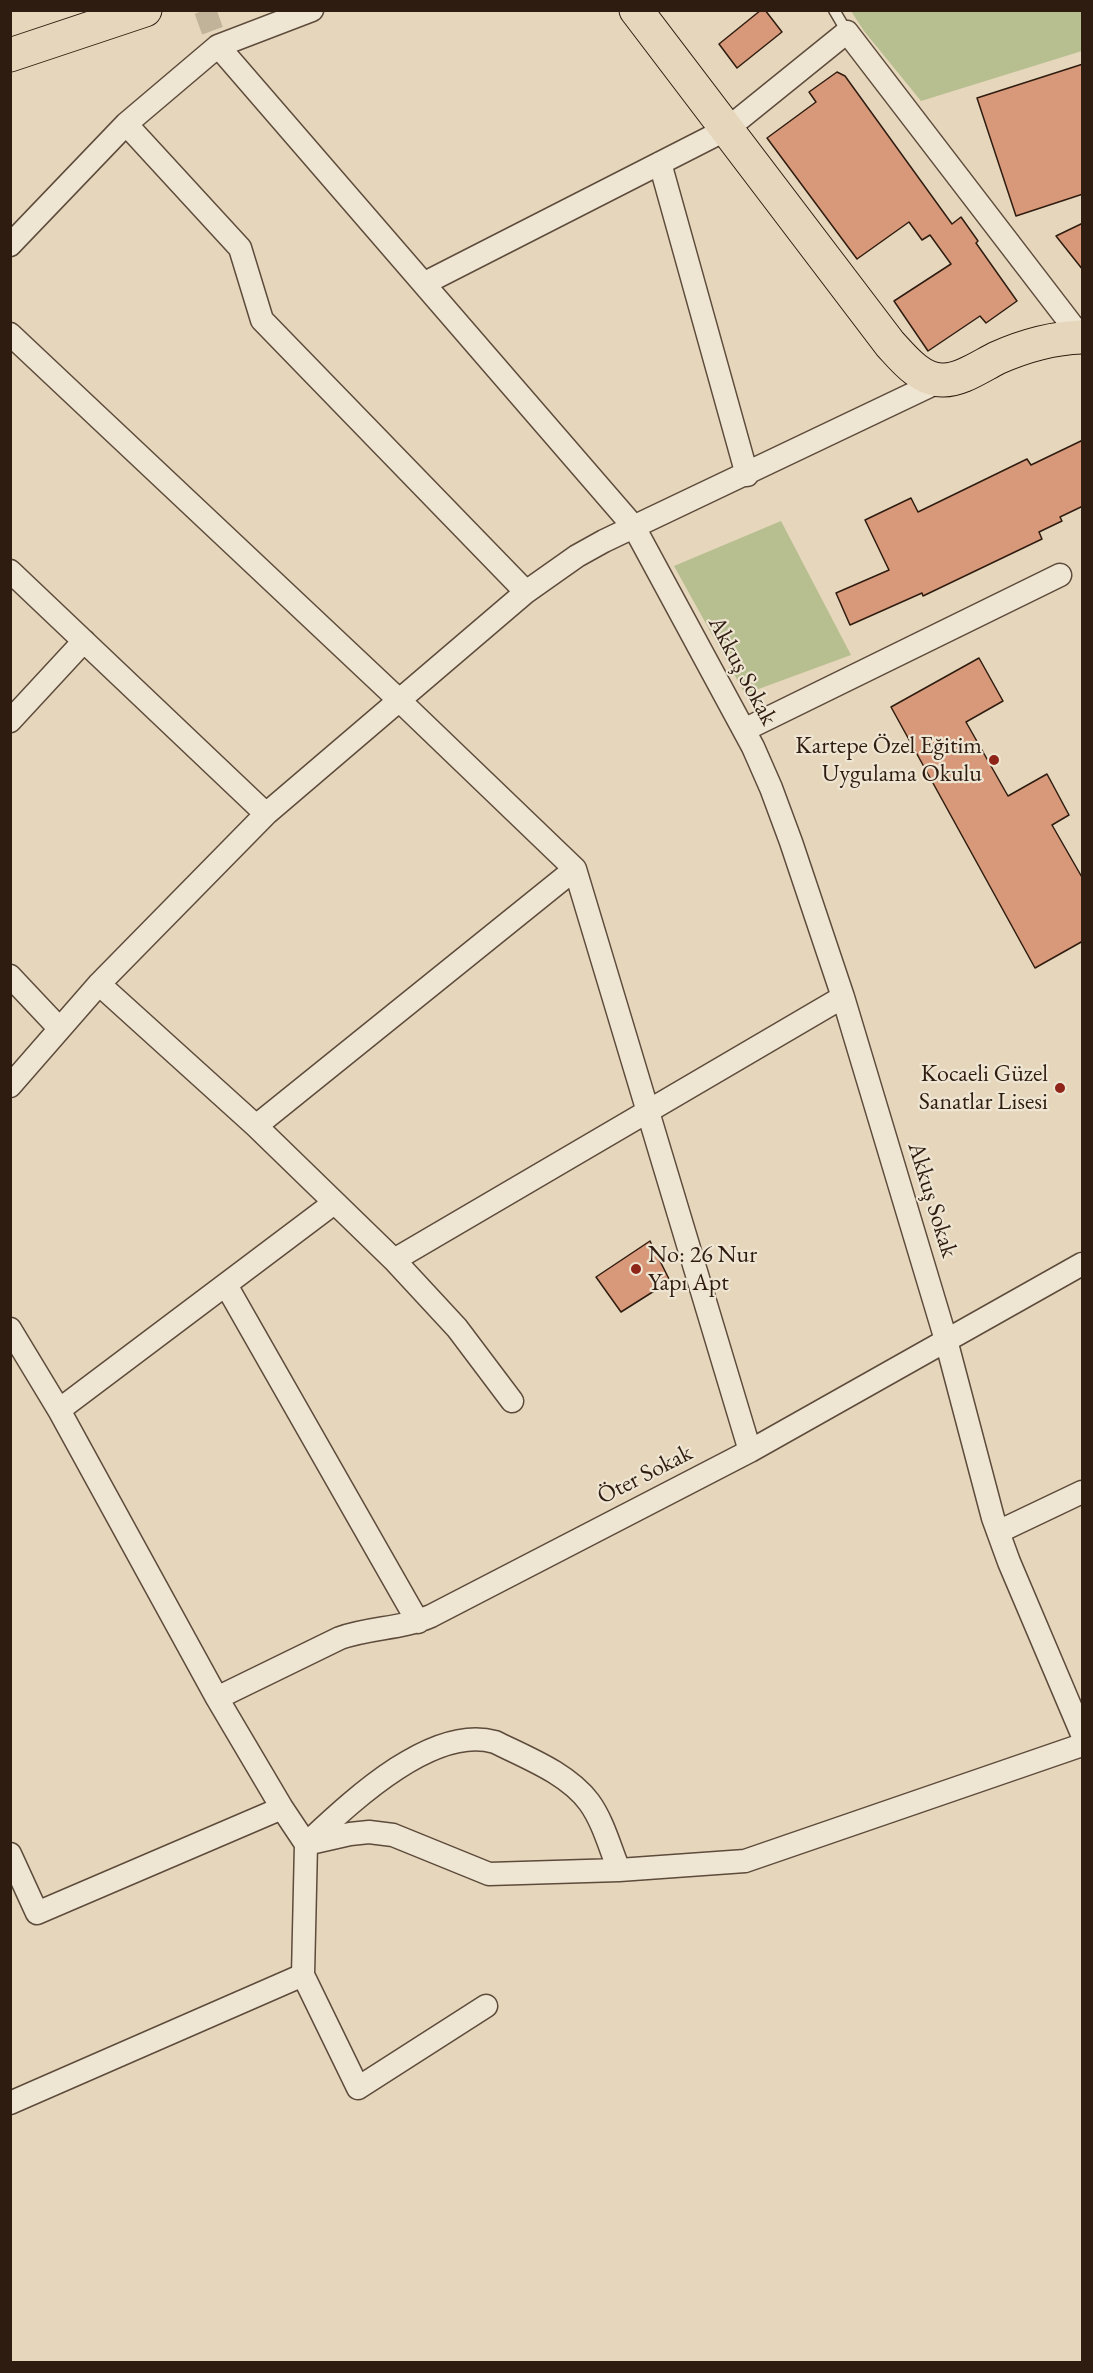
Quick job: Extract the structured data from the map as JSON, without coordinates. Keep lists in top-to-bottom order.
{
  "streets": {
    "street": ["Akkuş Sokak", "Öter Sokak"]
  },
  "crossings": [
    ["Akkuş Sokak", "Öter Sokak"]
  ],
  "places": ["Kartepe Özel Eğitim Uygulama Okulu", "Kocaeli Güzel Sanatlar Lisesi", "No: 26 Nur Yapı Apt"]
}
